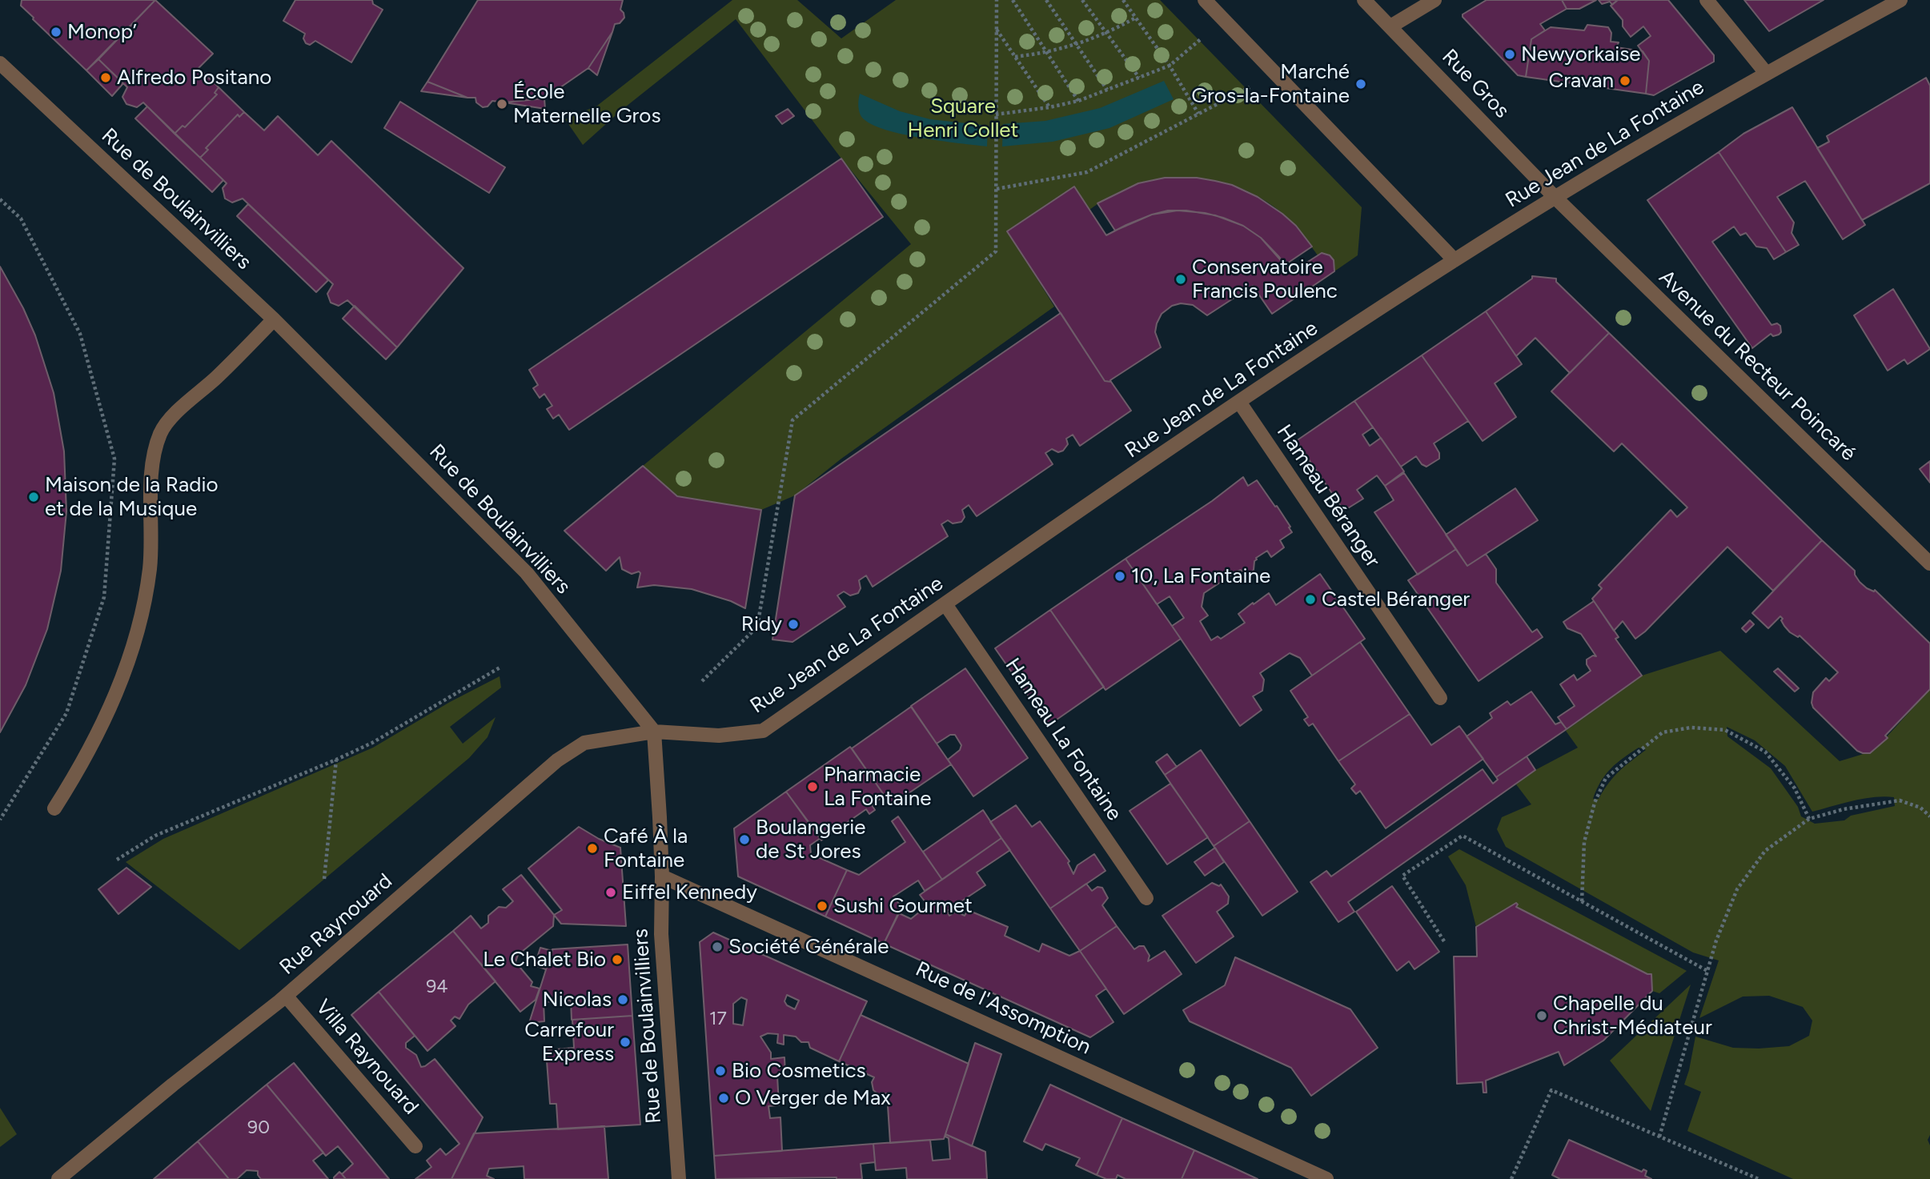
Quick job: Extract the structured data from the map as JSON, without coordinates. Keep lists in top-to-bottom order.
{
  "streets": {
    "street": [
      "Rue Gros",
      "Rue Jean de La Fontaine",
      "Rue de Boulainvilliers",
      "Avenue du Recteur Poincaré",
      "Hameau Béranger",
      "Hameau La Fontaine",
      "Rue Raynouard",
      "Rue de l'Assomption",
      "Villa Raynouard"
    ]
  },
  "crossings": [
    ["Rue Gros", "Rue Jean de La Fontaine"],
    ["Rue Gros", "Avenue du Recteur Poincaré"],
    ["Rue Jean de La Fontaine", "Rue de Boulainvilliers"],
    ["Rue Jean de La Fontaine", "Avenue du Recteur Poincaré"],
    ["Rue Jean de La Fontaine", "Hameau Béranger"],
    ["Rue Jean de La Fontaine", "Hameau La Fontaine"],
    ["Rue Jean de La Fontaine", "Rue Raynouard"],
    ["Rue de Boulainvilliers", "Rue Raynouard"],
    ["Rue de Boulainvilliers", "Rue de l'Assomption"],
    ["Rue Raynouard", "Villa Raynouard"]
  ],
  "parks": ["Square Henri Collet"],
  "places": [
    "Monop’",
    "Newyorkaise",
    "Alfredo Positano",
    "Cravan",
    "Marché Gros-la-Fontaine",
    "École Maternelle Gros",
    "Conservatoire Francis Poulenc",
    "Maison de la Radio et de la Musique",
    "10, La Fontaine",
    "Castel Béranger",
    "Ridy",
    "Pharmacie La Fontaine",
    "Boulangerie de St Jores",
    "Café À la Fontaine",
    "Eiffel Kennedy",
    "Sushi Gourmet",
    "Société Générale",
    "Le Chalet Bio",
    "Nicolas",
    "Chapelle du Christ-Médiateur",
    "Carrefour Express",
    "Bio Cosmetics",
    "O Verger de Max"
  ],
  "house_numbers": ["94", "17", "90"]
}
